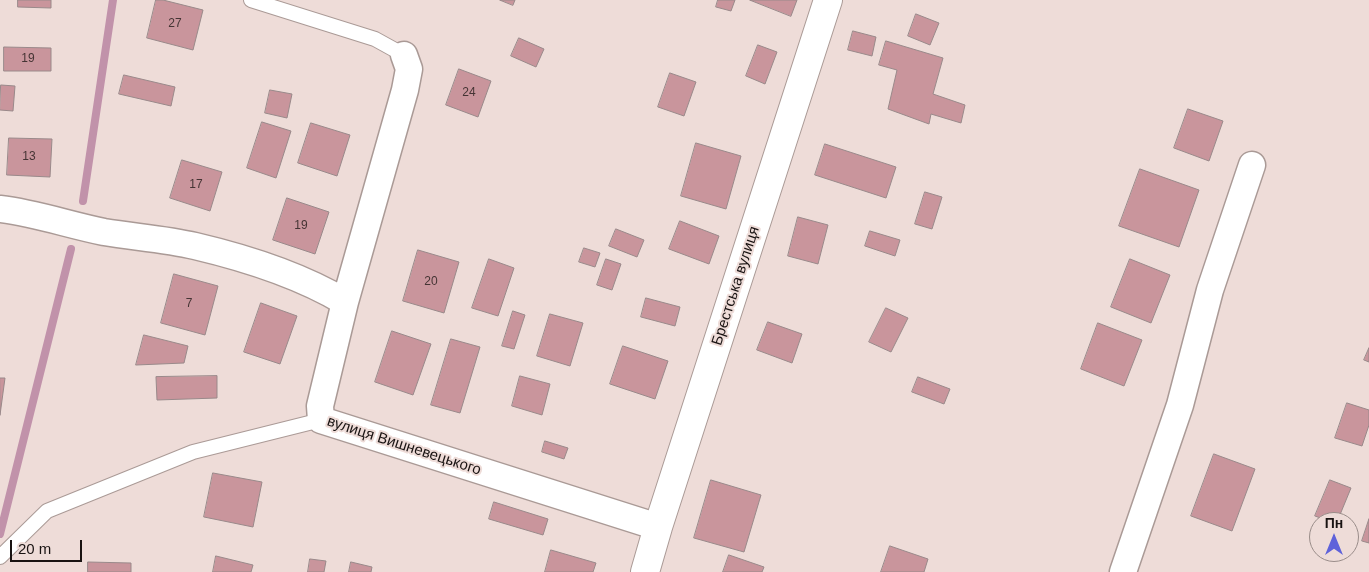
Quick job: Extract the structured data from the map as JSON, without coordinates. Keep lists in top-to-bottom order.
{
  "streets": {
    "main road": ["Брестська вулиця"],
    "street": ["вулиця Вишневецького"]
  },
  "crossings": [
    ["Брестська вулиця", "вулиця Вишневецького"]
  ],
  "house_numbers": [
    "27",
    "19",
    "24",
    "13",
    "17",
    "19",
    "20",
    "7"
  ],
  "scale_bar": "20 m",
  "north": "top"
}
